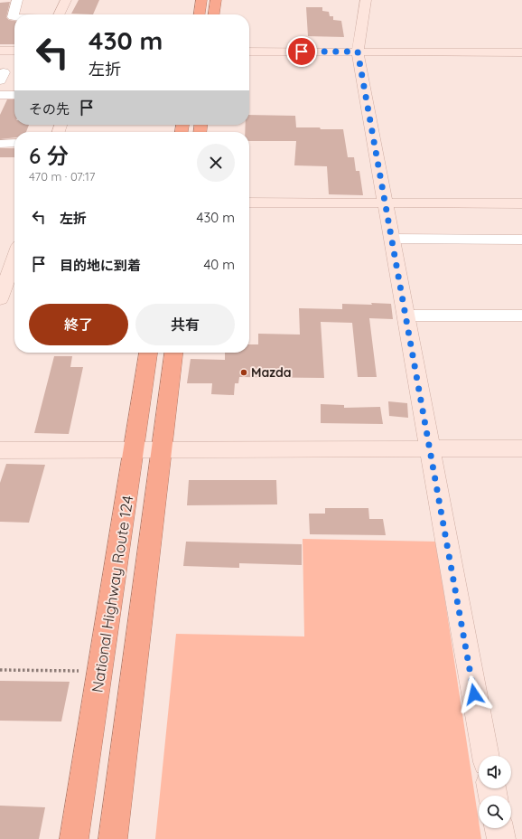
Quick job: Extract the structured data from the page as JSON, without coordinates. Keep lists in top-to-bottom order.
{
  "streets": {
    "highway": ["National Highway Route 124"]
  },
  "places": ["Mazda"],
  "page": {
    "turn": ["430 m", "左折"],
    "then": "その先",
    "heading": ["6 分", "470 m · 07:17"],
    "list": [
      {
        "name": "左折",
        "value": "430 m"
      },
      {
        "name": "目的地に到着",
        "value": "40 m"
      }
    ],
    "buttons": ["終了", "共有"]
  }
}
